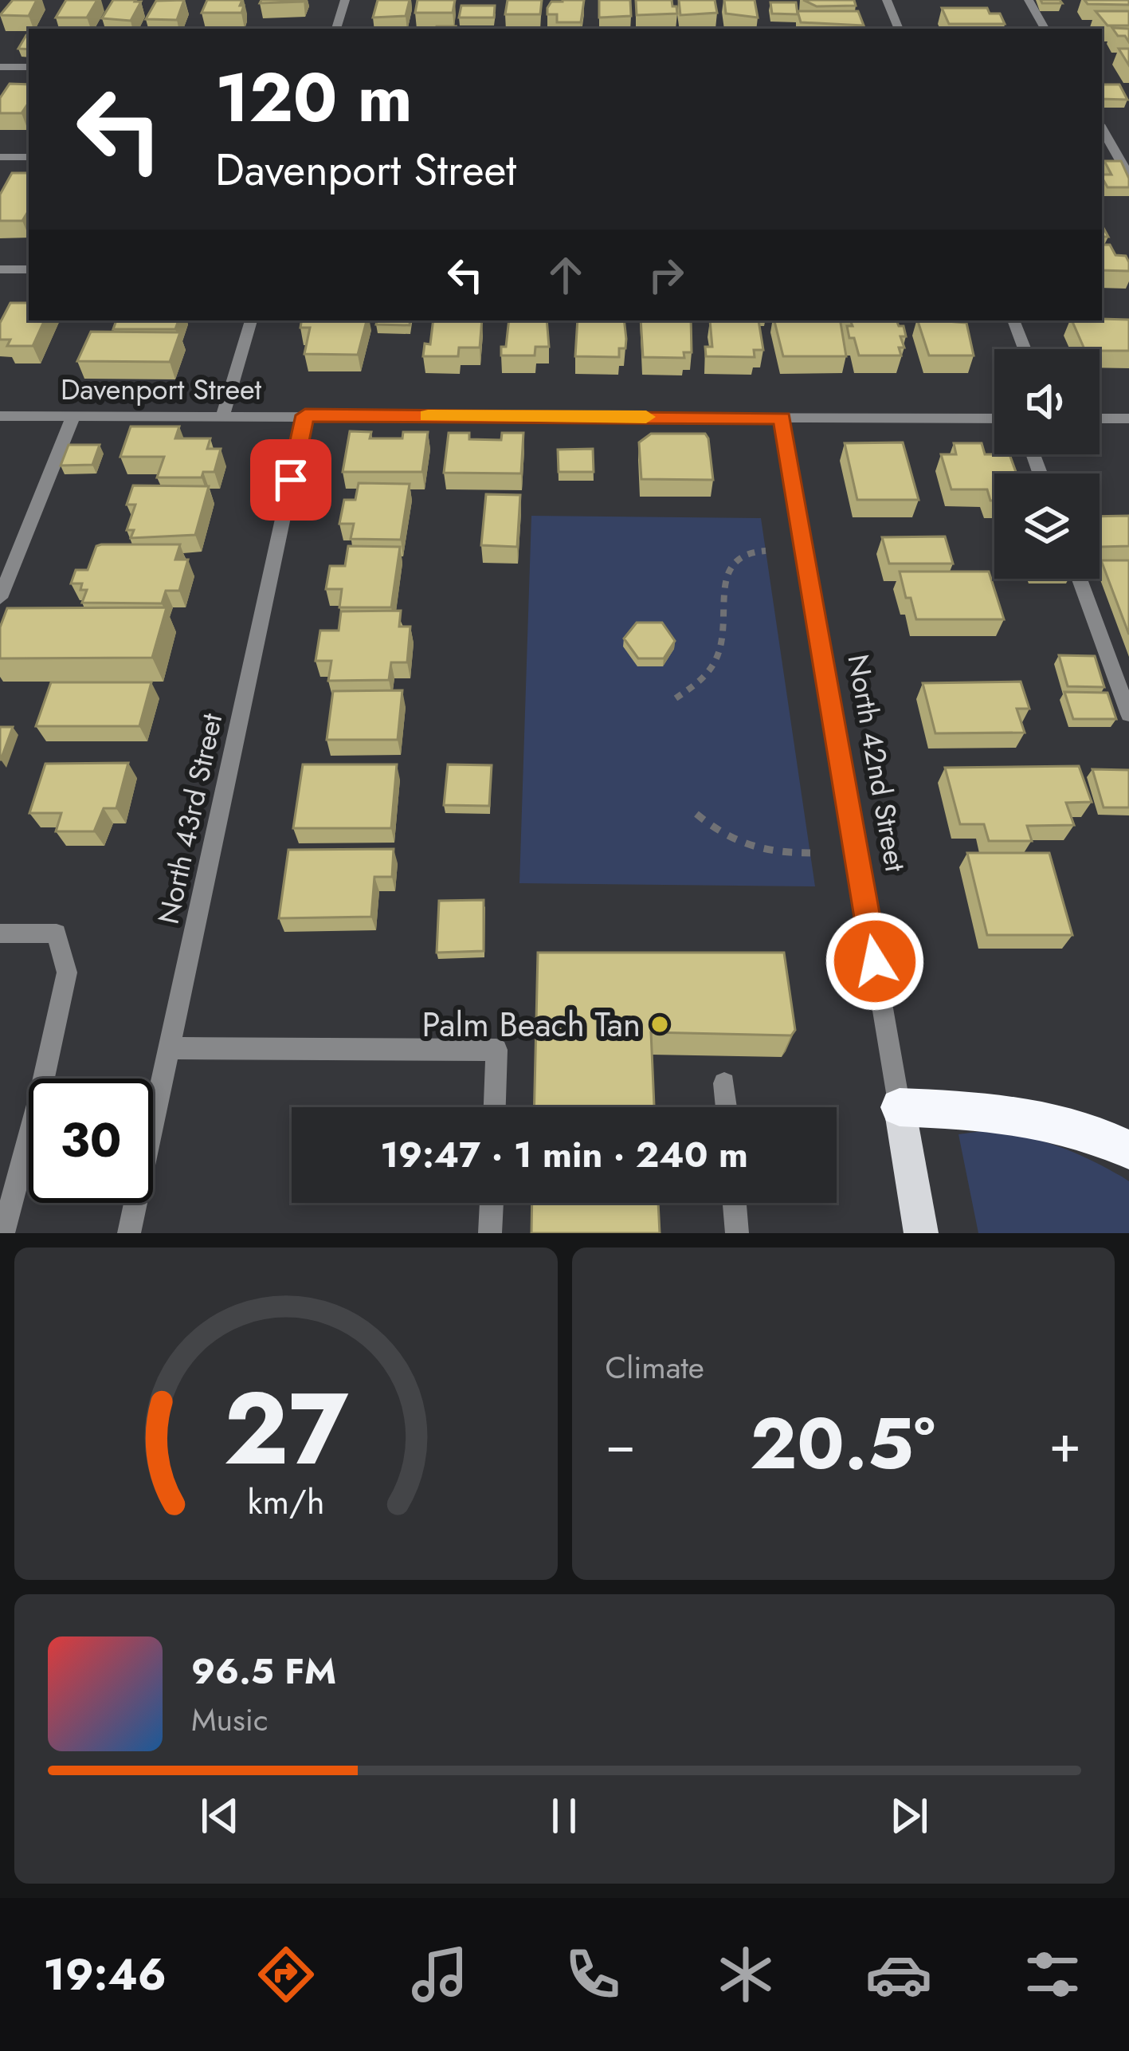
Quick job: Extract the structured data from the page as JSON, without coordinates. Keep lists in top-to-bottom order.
{
  "streets": {
    "main road": ["North 42nd Street"],
    "street": ["Davenport Street", "North 43rd Street"]
  },
  "crossings": [
    ["Davenport Street", "North 42nd Street"],
    ["Davenport Street", "North 43rd Street"]
  ],
  "places": ["Palm Beach Tan"],
  "page": {
    "turn": ["120 m", "Davenport Street"],
    "limit": "30",
    "trip": "19:47 · 1 min · 240 m",
    "tile": "Climate",
    "heat": ["−", "20.5°", "+"],
    "song": ["96.5 FM", "Music"],
    "tabs": "19:46",
    "gauge": ["27", "km/h"]
  }
}
